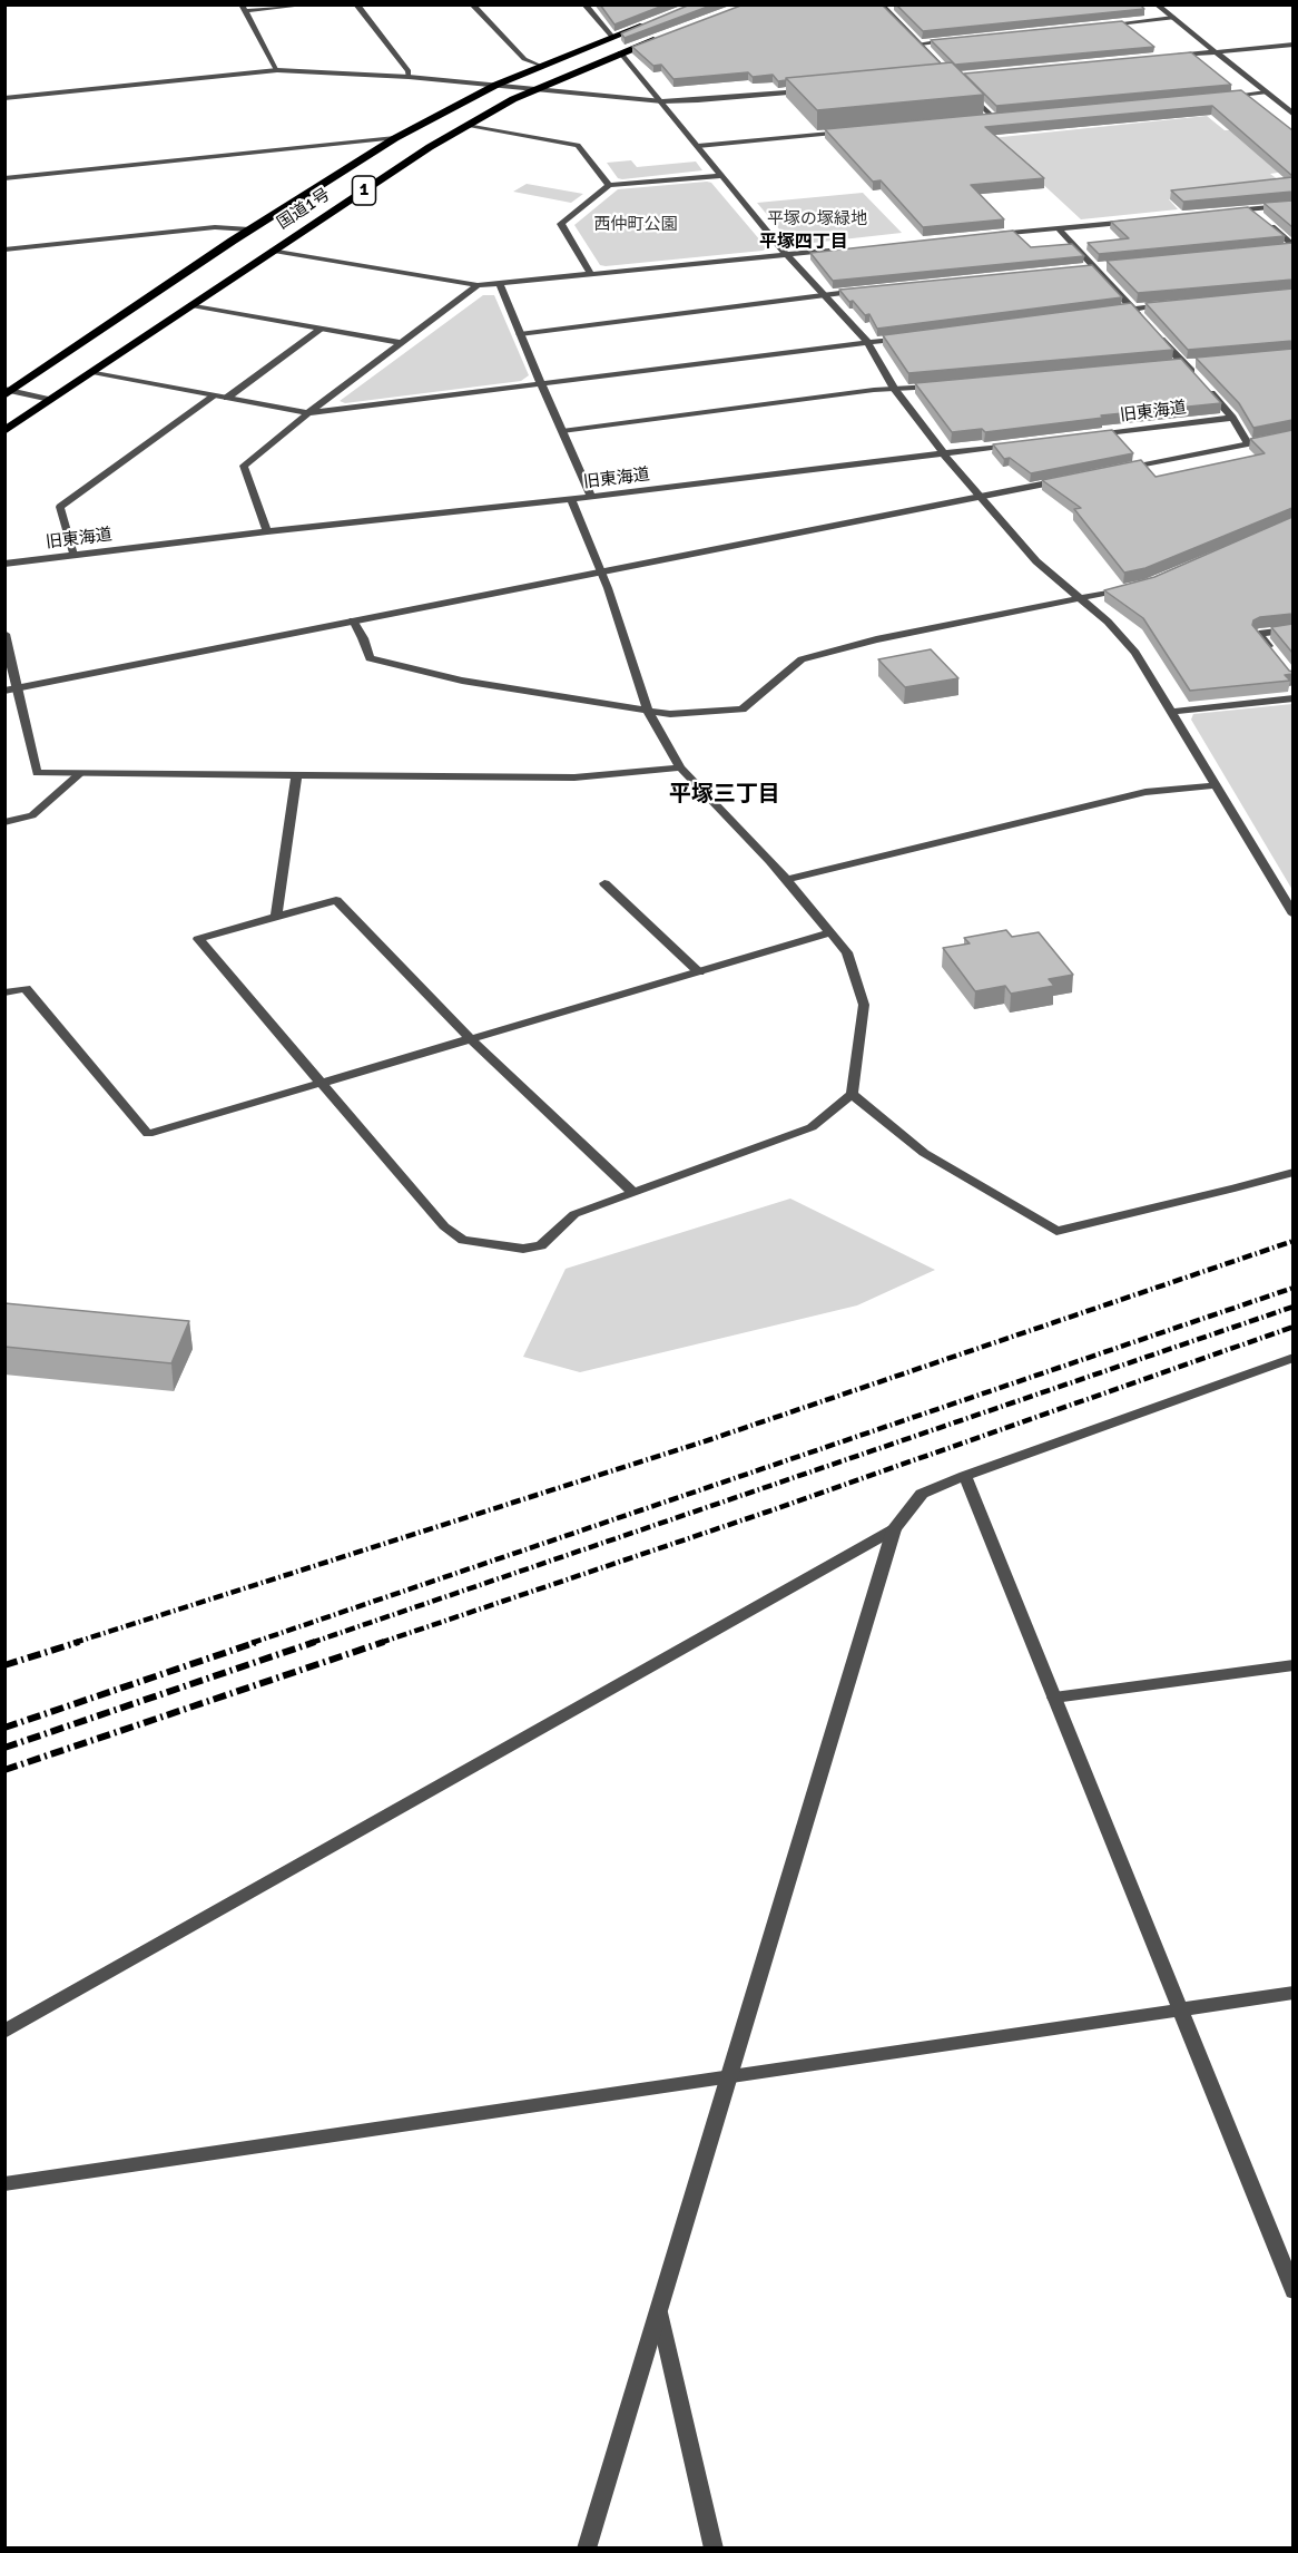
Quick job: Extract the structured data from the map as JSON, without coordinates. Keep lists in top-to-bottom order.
{
  "streets": {
    "highway": ["1", "国道1号"],
    "street": ["旧東海道"]
  },
  "districts": ["平塚四丁目", "平塚三丁目"],
  "parks": ["平塚の塚緑地", "西仲町公園"]
}
